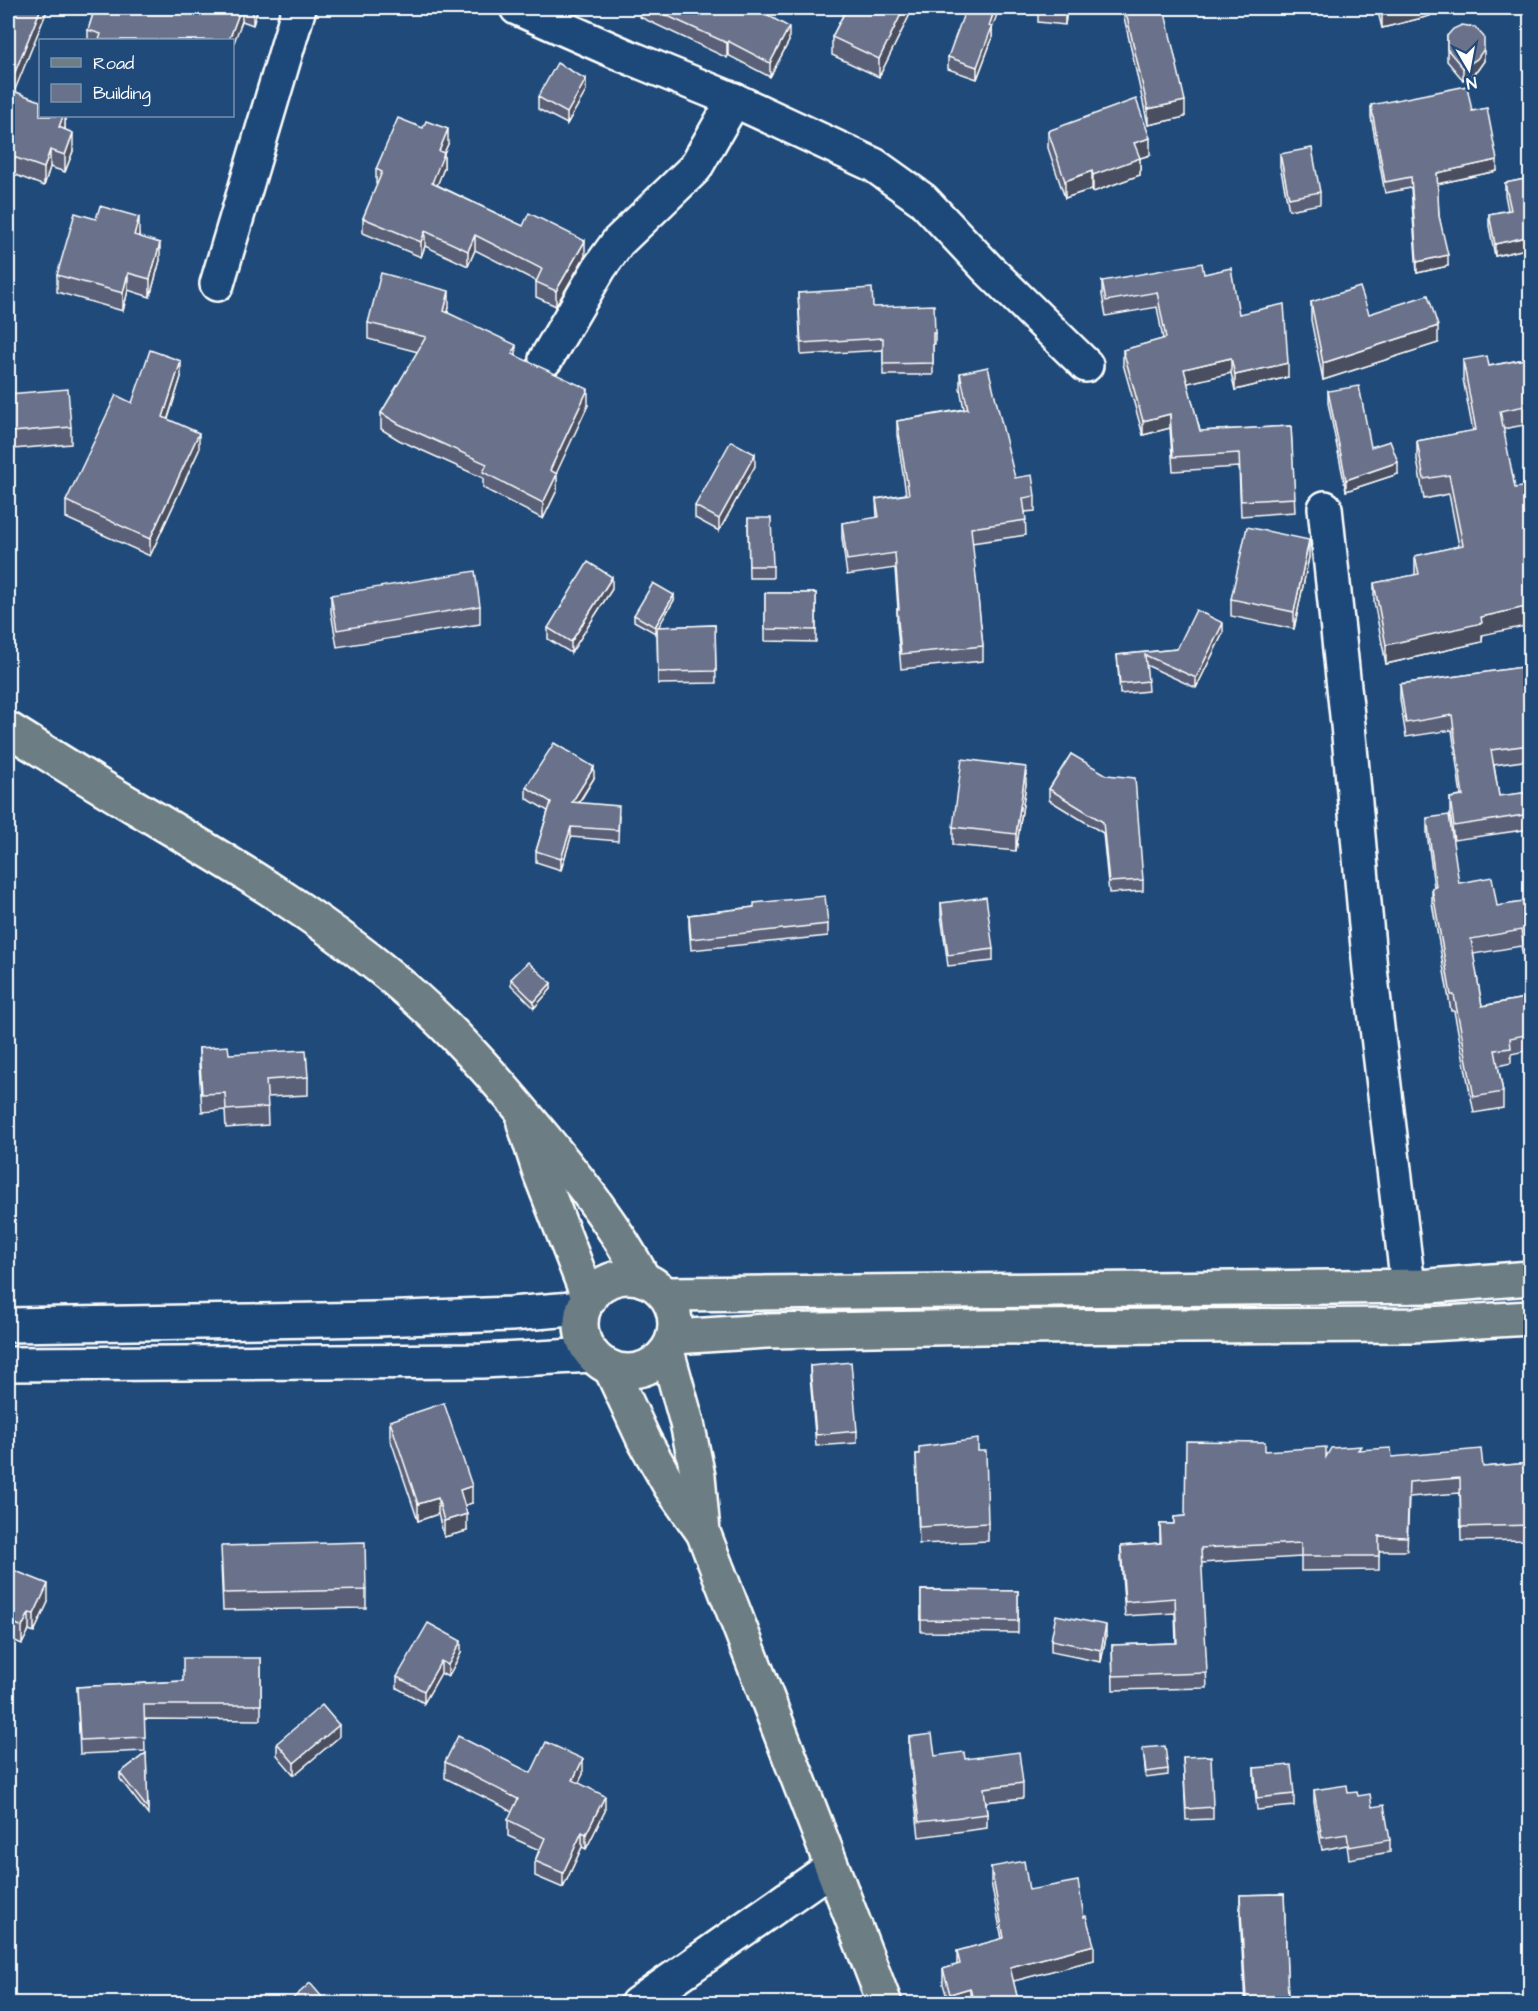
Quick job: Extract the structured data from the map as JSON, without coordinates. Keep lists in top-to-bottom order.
{
  "legend": ["Road", "Building"],
  "north": "bottom"
}
